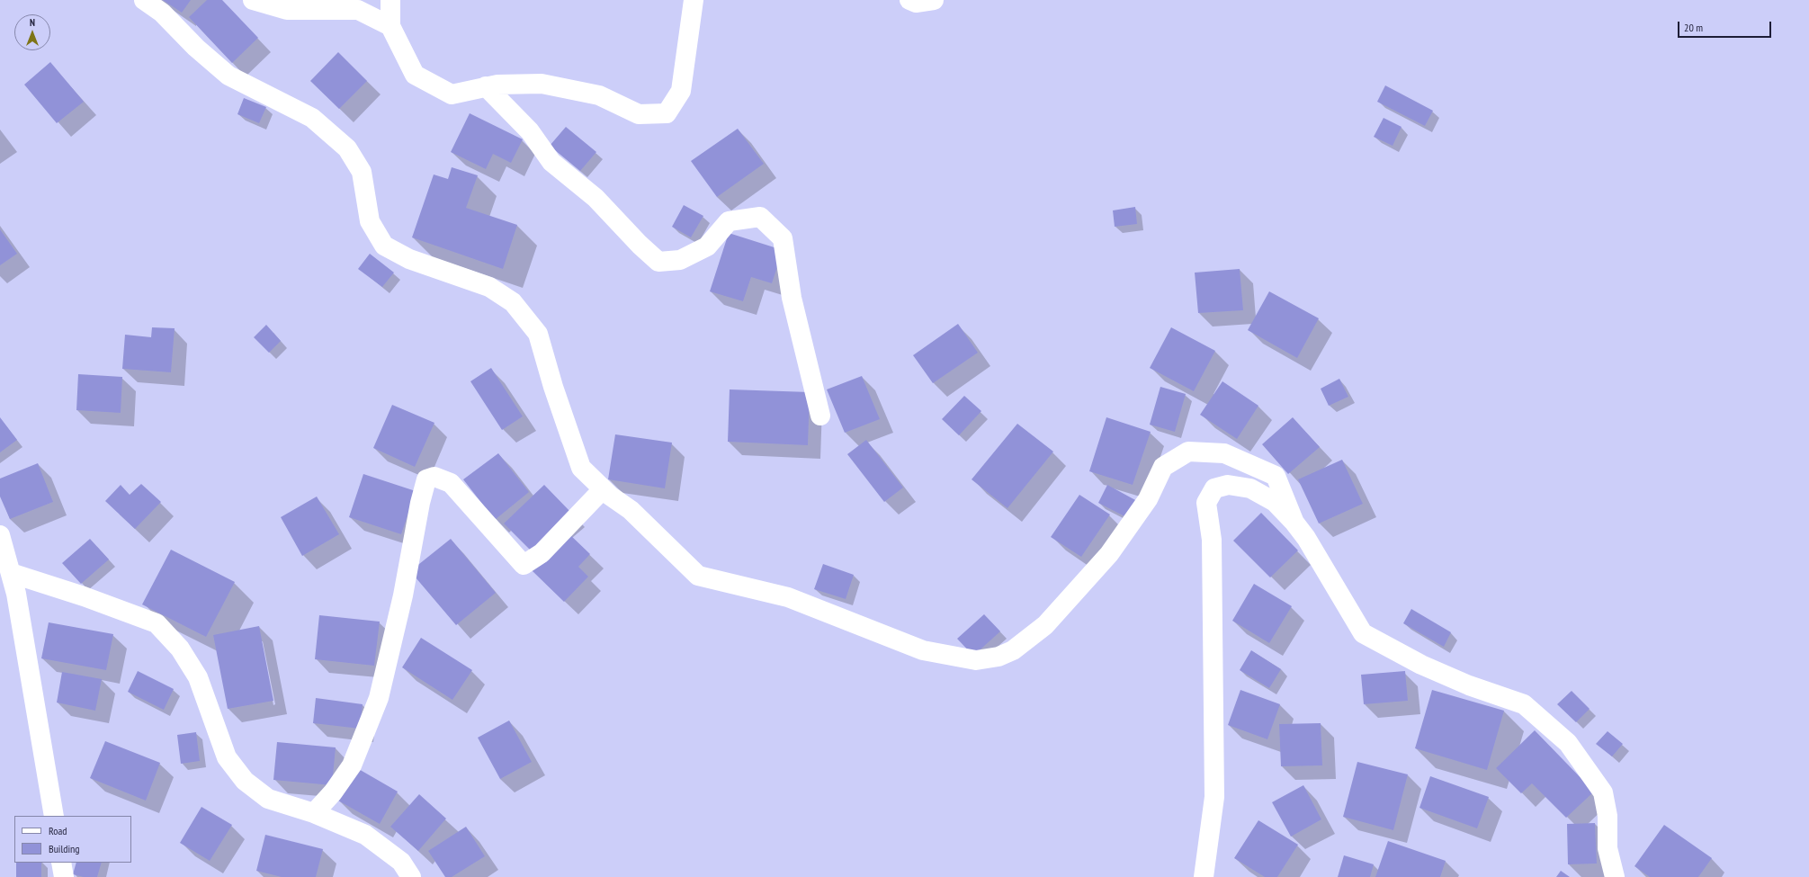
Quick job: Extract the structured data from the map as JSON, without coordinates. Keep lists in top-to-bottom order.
{
  "legend": ["Road", "Building"],
  "scale_bar": "20 m",
  "north": "top"
}
